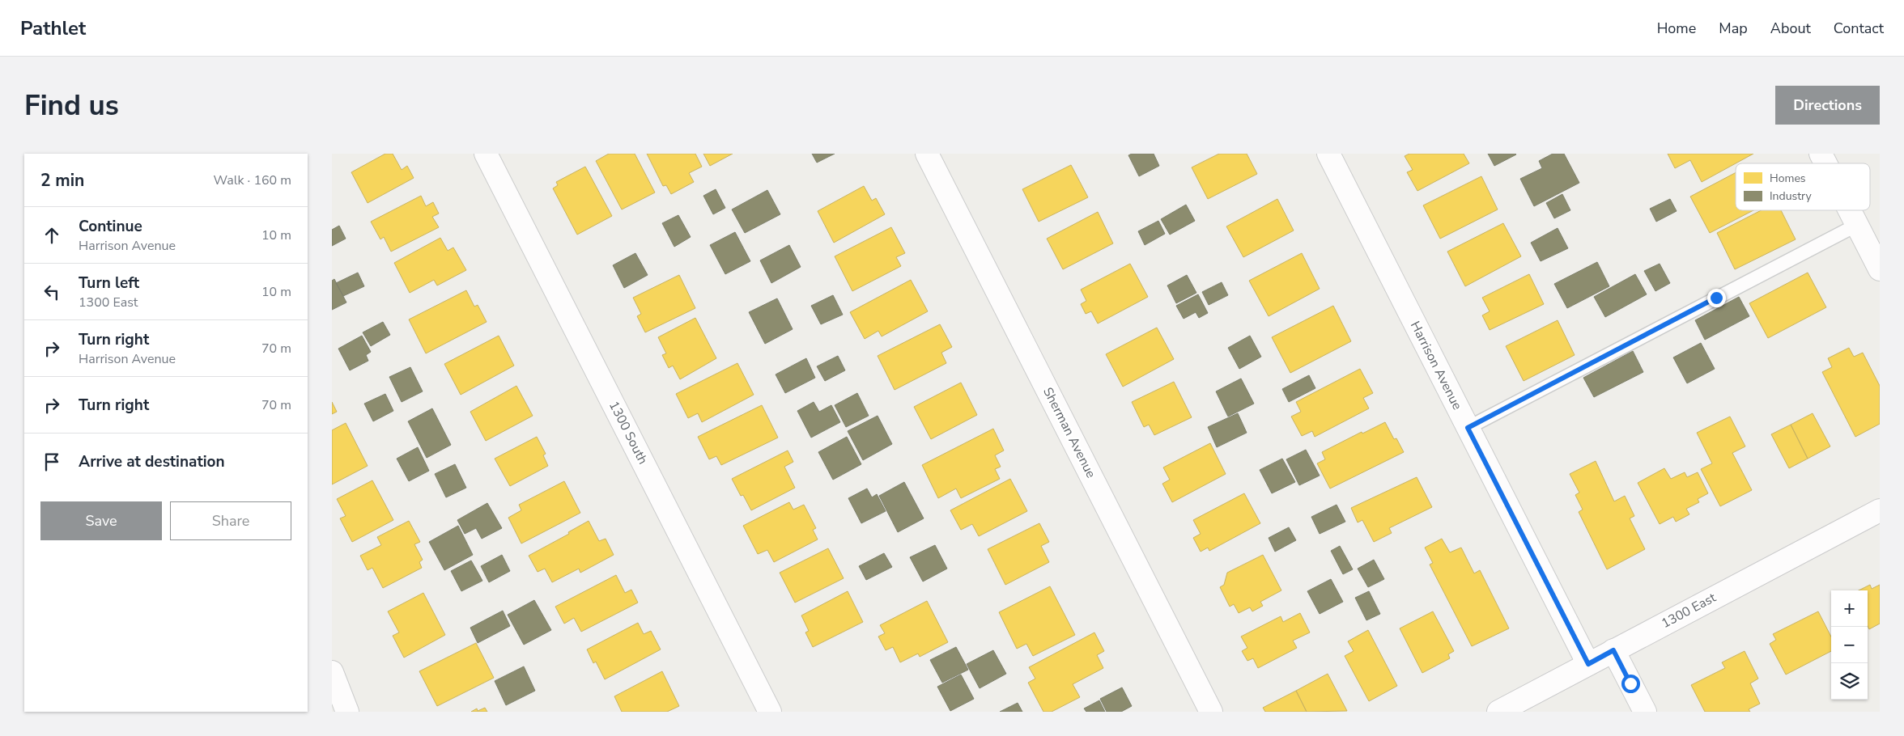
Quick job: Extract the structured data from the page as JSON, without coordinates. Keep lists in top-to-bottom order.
{
  "streets": {
    "street": [
      "Harrison Avenue",
      "1300 South",
      "Sherman Avenue",
      "1300 East"
    ]
  },
  "crossings": [
    ["Harrison Avenue", "1300 East"]
  ],
  "legend": ["Homes", "Industry"],
  "page": {
    "header": "Pathlet",
    "nav": [
      "Home",
      "Map",
      "About",
      "Contact"
    ],
    "buttons": [
      "Directions",
      ["Save", "Share"]
    ],
    "title": "Find us",
    "heading": ["2 min", "Walk · 160 m"],
    "list": [
      ["Continue", "Harrison Avenue", "10 m"],
      ["Turn left", "1300 East", "10 m"],
      ["Turn right", "Harrison Avenue", "70 m"],
      ["Turn right", "70 m"],
      "Arrive at destination"
    ],
    "map_buttons": ["+", "−"]
  }
}
